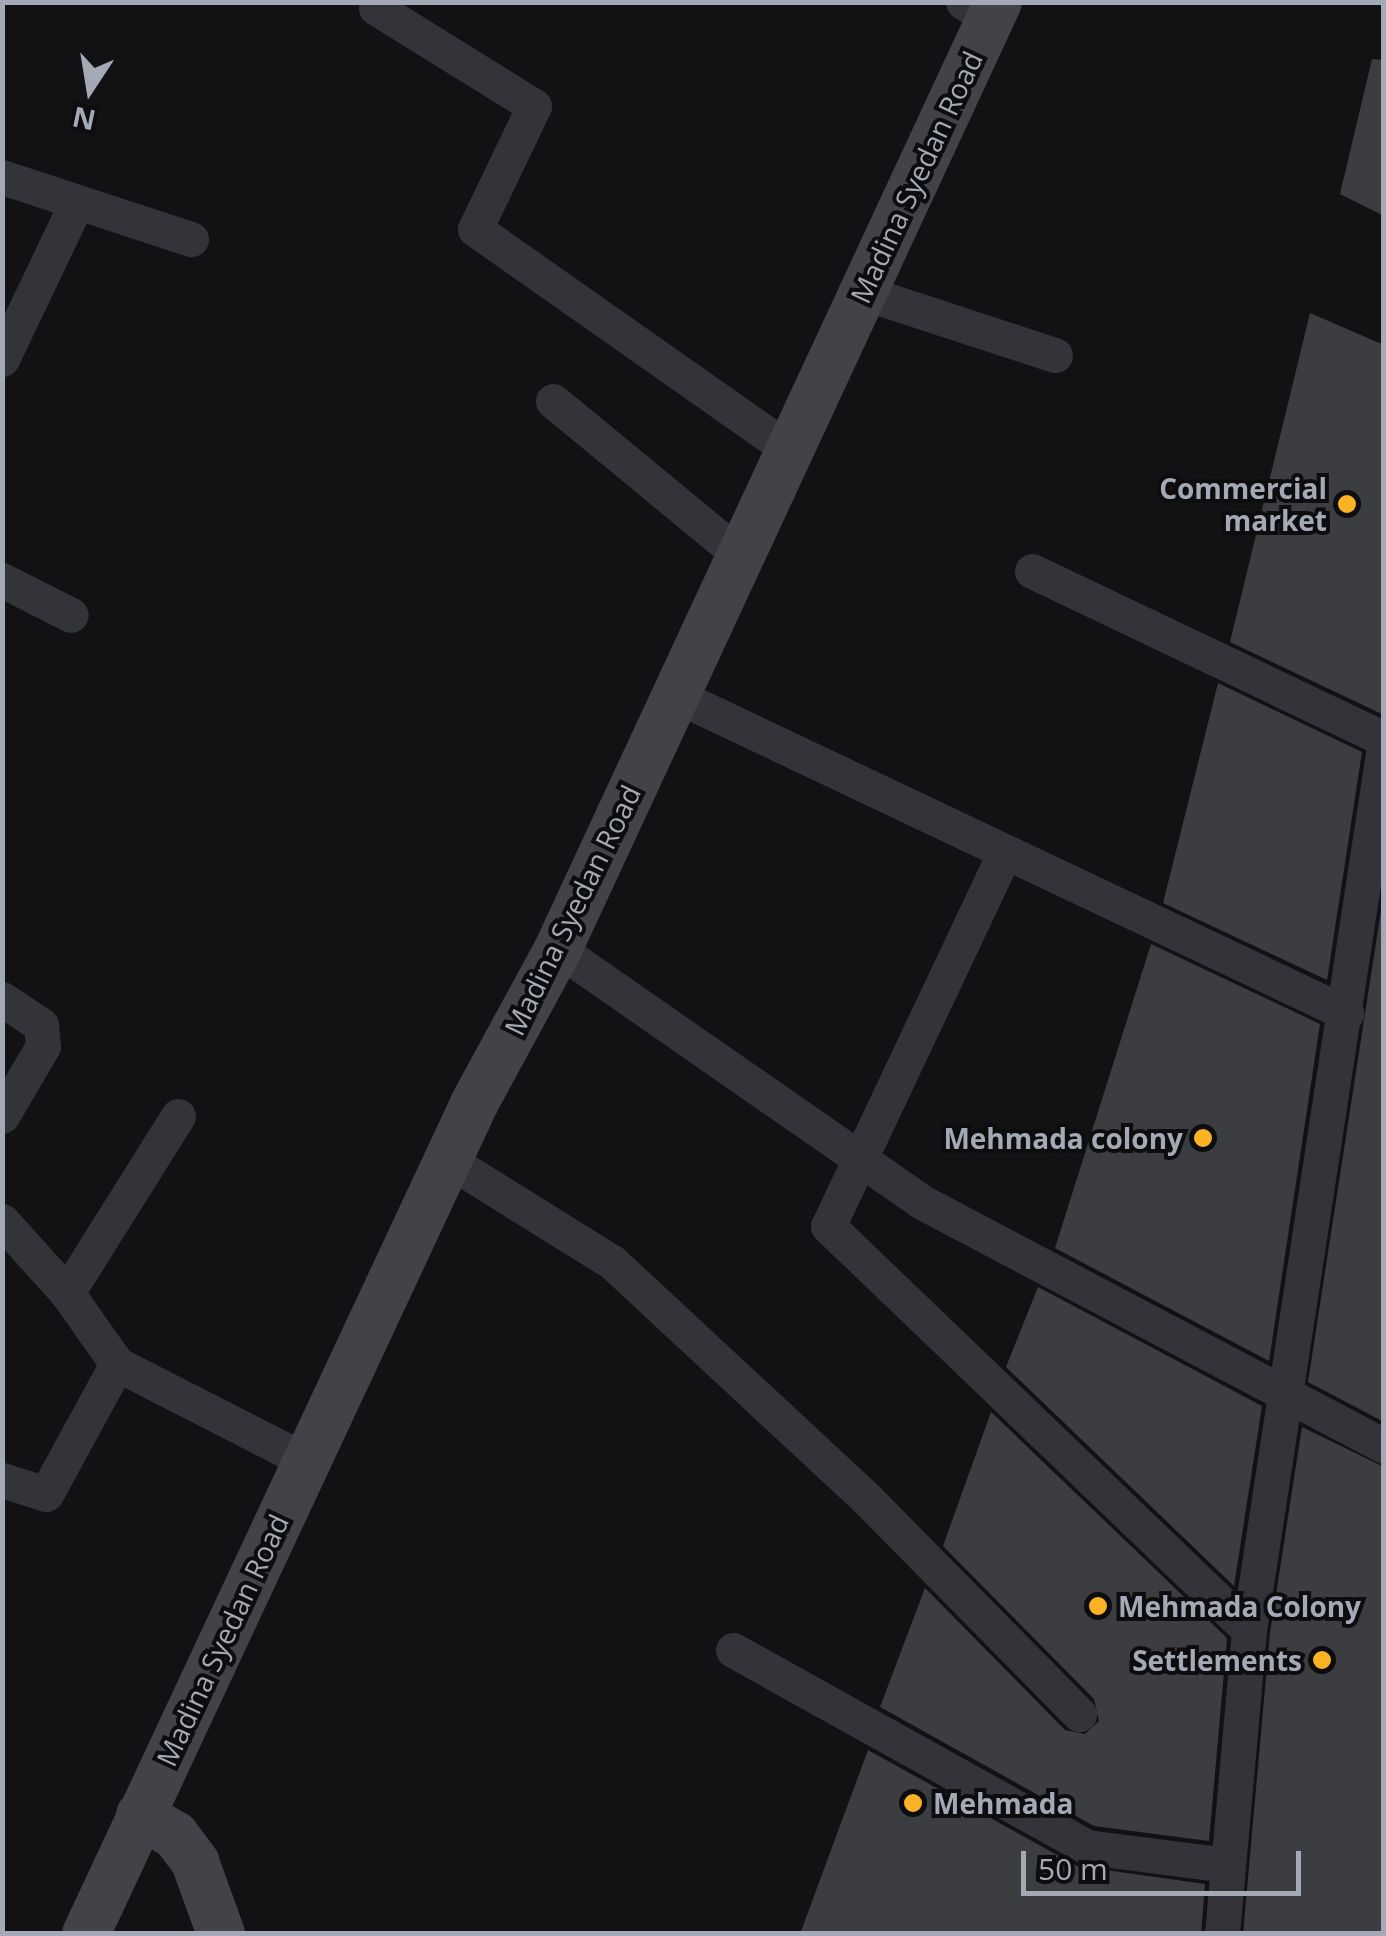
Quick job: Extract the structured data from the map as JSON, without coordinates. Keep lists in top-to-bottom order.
{
  "streets": {
    "main road": ["Madina Syedan Road"]
  },
  "places": [
    "Commercial market",
    "Mehmada colony",
    "Mehmada Colony",
    "Settlements",
    "Mehmada"
  ],
  "scale_bar": "50 m",
  "north": "bottom"
}
